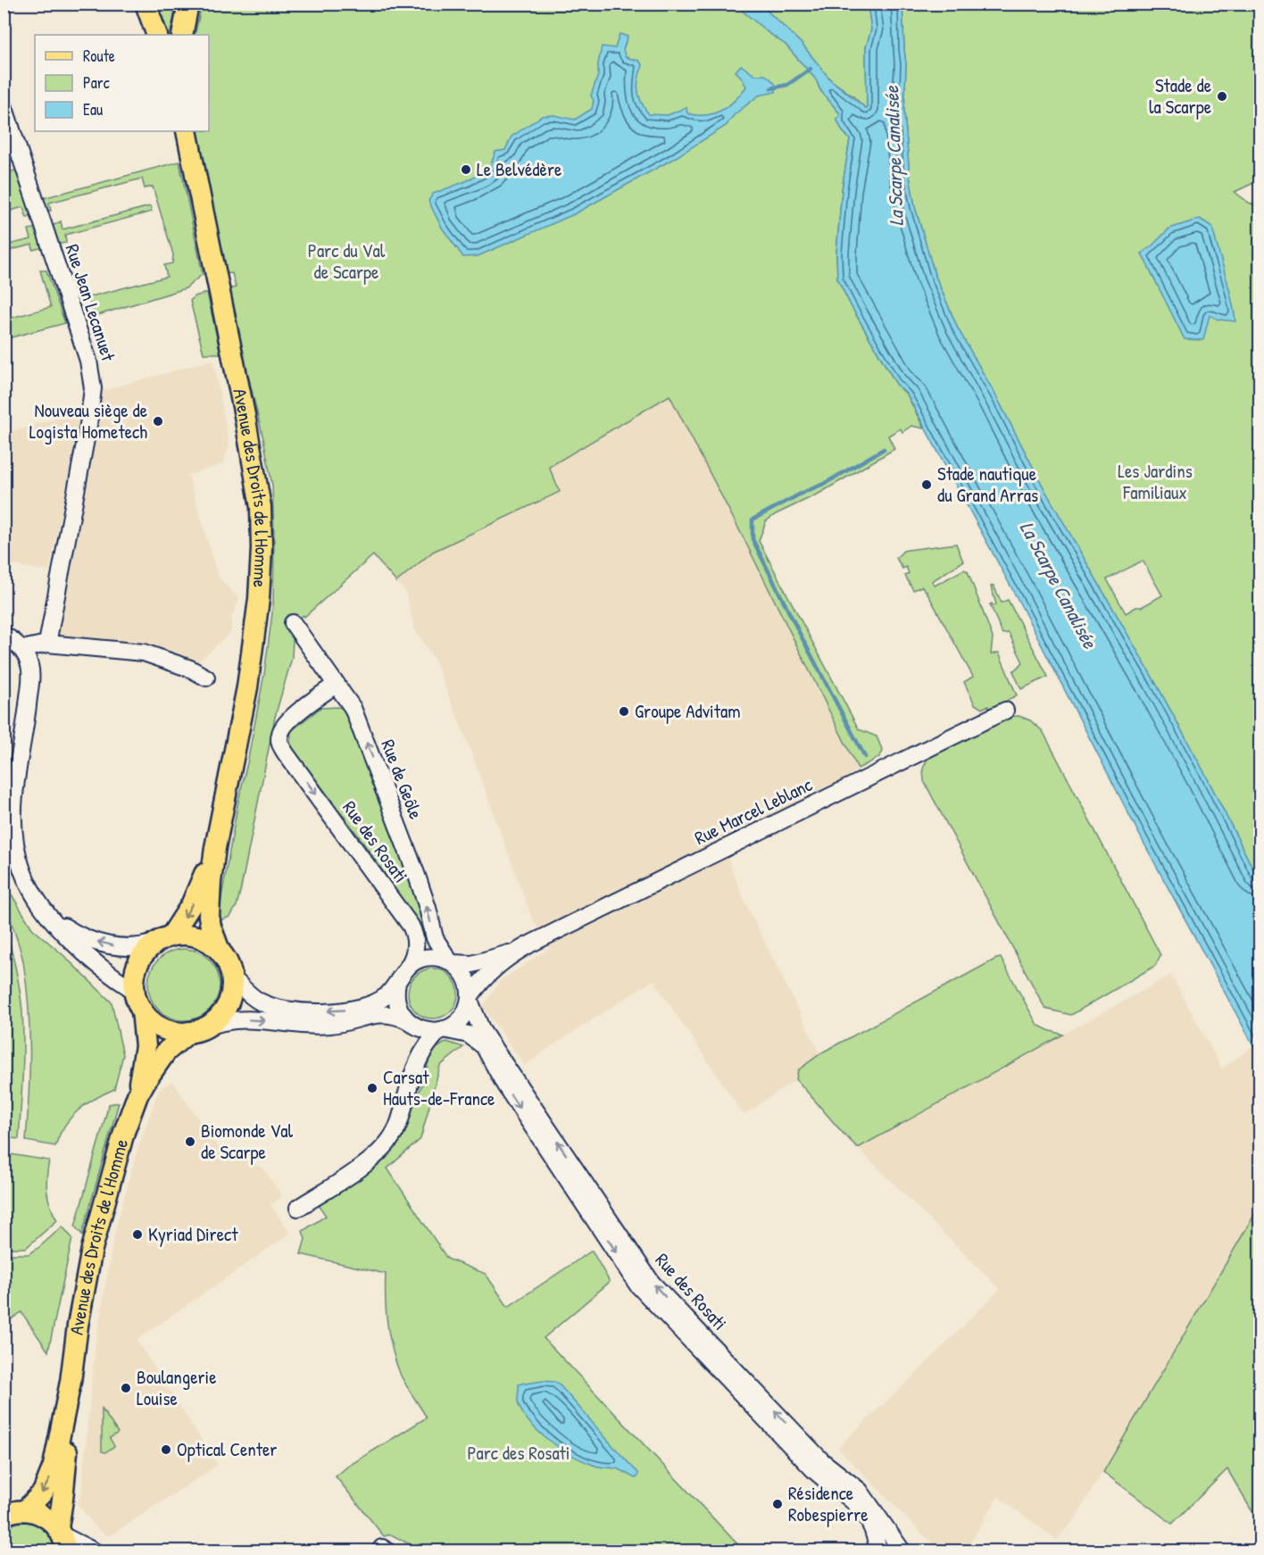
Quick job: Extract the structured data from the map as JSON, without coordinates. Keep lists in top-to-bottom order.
{
  "streets": {
    "main road": ["Avenue des Droits de l'Homme"],
    "street": [
      "Rue Jean Lecanuet",
      "Rue de Geôle",
      "Rue Marcel Leblanc",
      "Rue des Rosati"
    ]
  },
  "crossings": [
    ["Rue de Geôle", "Rue Marcel Leblanc"],
    ["Rue de Geôle", "Rue des Rosati"],
    ["Rue Marcel Leblanc", "Rue des Rosati"]
  ],
  "one_way": ["Rue de Geôle"],
  "water": ["La Scarpe Canalisée"],
  "parks": ["Parc du Val de Scarpe", "Les Jardins Familiaux", "Parc des Rosati"],
  "places": [
    "Stade de la Scarpe",
    "Le Belvédère",
    "Nouveau siège de Logista Hometech",
    "Stade nautique du Grand Arras",
    "Groupe Advitam",
    "Carsat Hauts-de-France",
    "Biomonde Val de Scarpe",
    "Kyriad Direct",
    "Boulangerie Louise",
    "Optical Center",
    "Résidence Robespierre"
  ],
  "legend": ["Route", "Parc", "Eau"]
}
